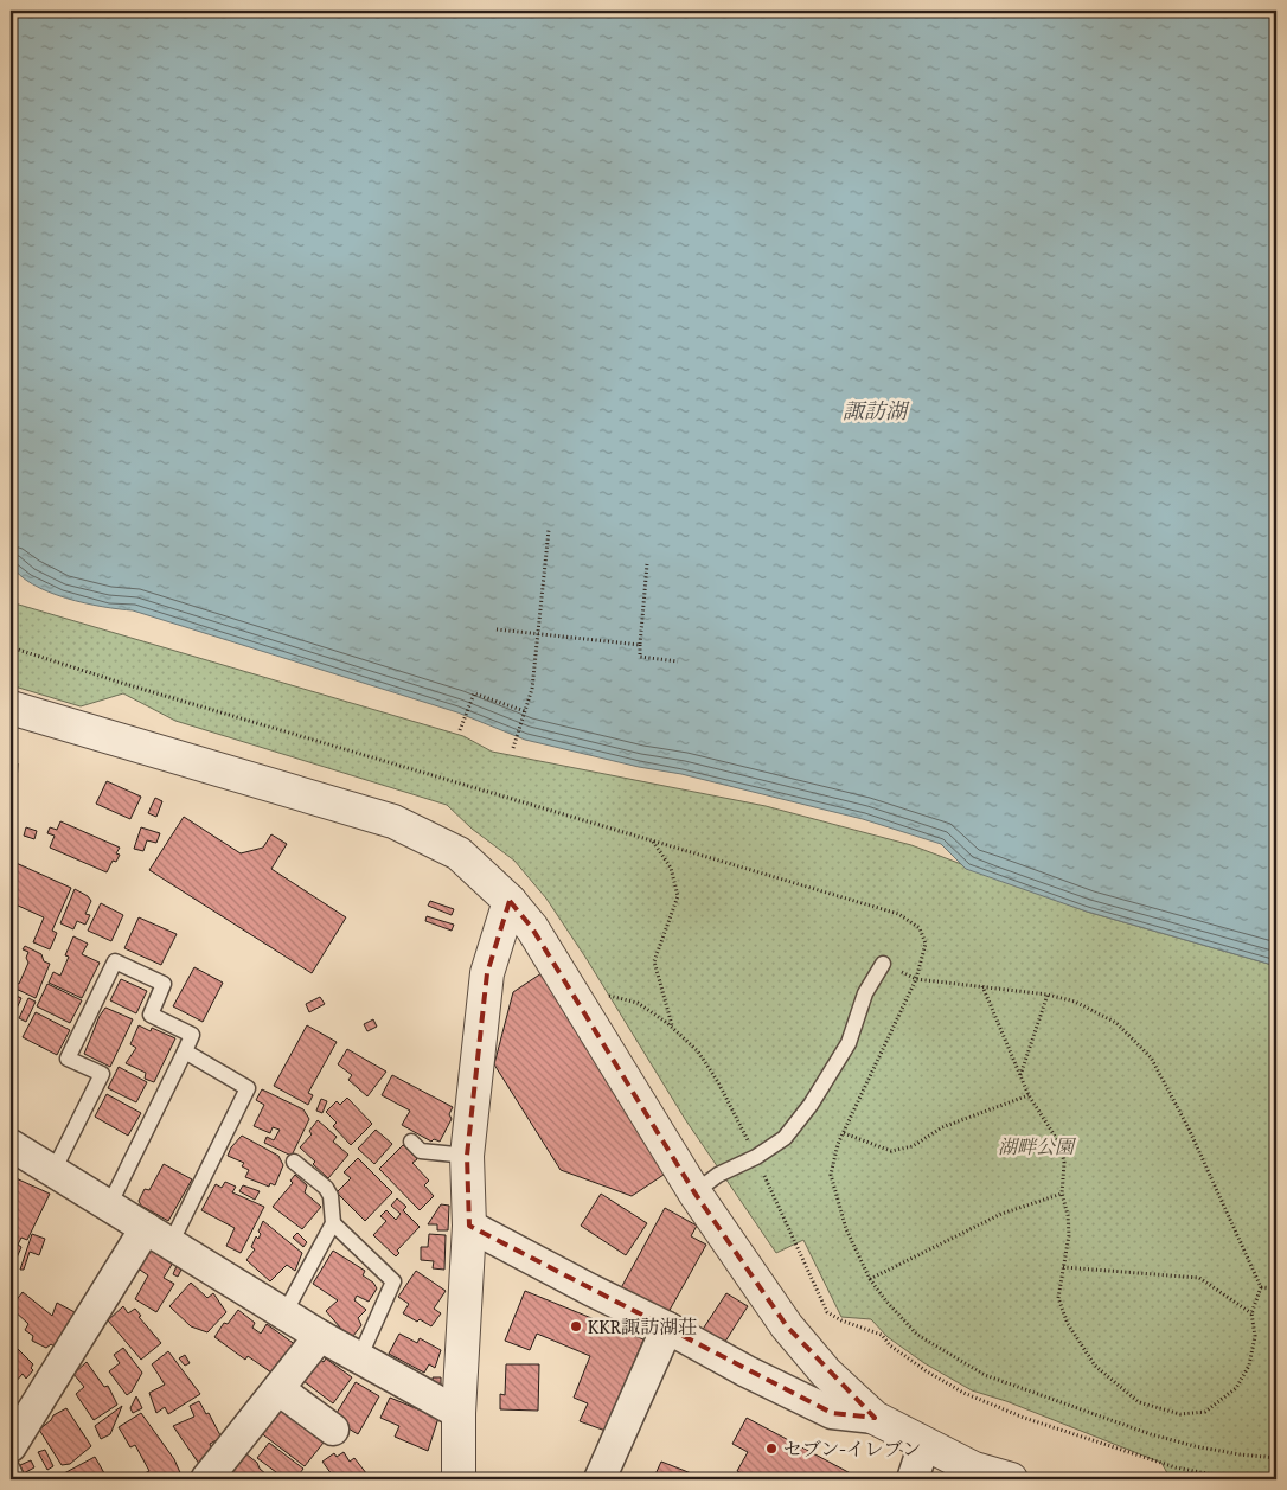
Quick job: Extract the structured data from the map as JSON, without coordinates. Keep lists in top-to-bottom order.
{
  "water": ["諏訪湖"],
  "parks": ["湖畔公園"],
  "places": ["KKR諏訪湖荘", "セブン-イレブン"]
}
